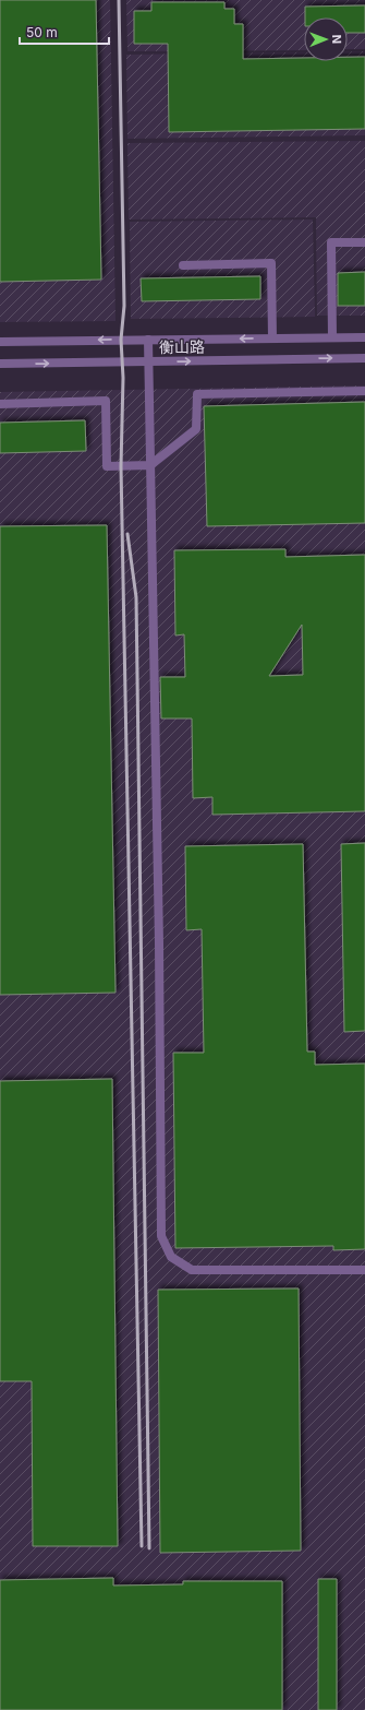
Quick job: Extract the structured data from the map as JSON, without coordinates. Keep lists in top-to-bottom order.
{
  "streets": {
    "street": ["衡山路"]
  },
  "scale_bar": "50 m",
  "north": "right"
}
